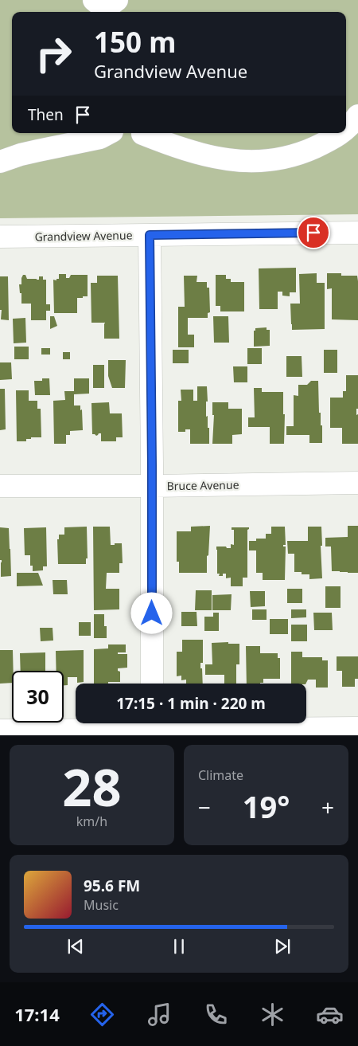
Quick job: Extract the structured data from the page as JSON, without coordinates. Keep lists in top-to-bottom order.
{
  "streets": {
    "street": ["Grandview Avenue", "Bruce Avenue"]
  },
  "page": {
    "turn": ["150 m", "Grandview Avenue"],
    "then": "Then",
    "limit": "30",
    "trip": "17:15 · 1 min · 220 m",
    "tile": [
      ["28", "km/h"],
      "Climate"
    ],
    "heat": ["−", "19°", "+"],
    "song": ["95.6 FM", "Music"],
    "tabs": "17:14"
  }
}
